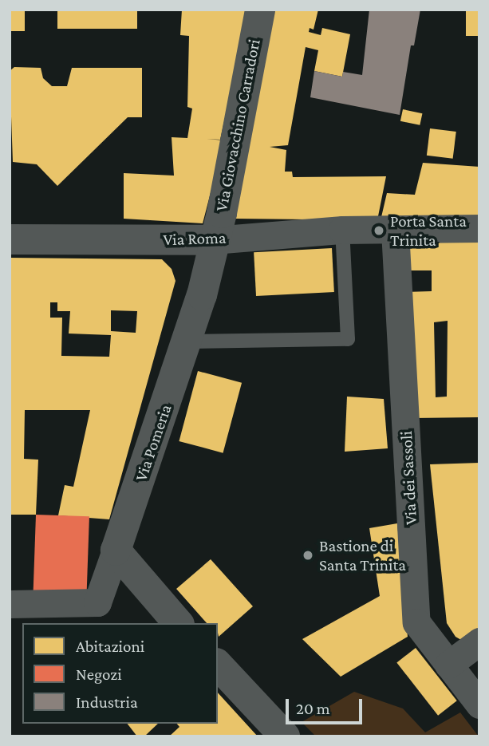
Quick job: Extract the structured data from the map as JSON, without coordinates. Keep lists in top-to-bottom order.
{
  "streets": {
    "street": [
      "Via Giovacchino Carradori",
      "Via Roma",
      "Via Pomeria",
      "Via dei Sassoli"
    ]
  },
  "crossings": [
    ["Via Giovacchino Carradori", "Via Roma"],
    ["Via Giovacchino Carradori", "Via Pomeria"],
    ["Via Roma", "Via Pomeria"],
    ["Via Roma", "Via dei Sassoli"]
  ],
  "places": ["Porta Santa Trinita", "Bastione di Santa Trinita"],
  "legend": ["Abitazioni", "Negozi", "Industria"],
  "scale_bar": "20 m"
}
